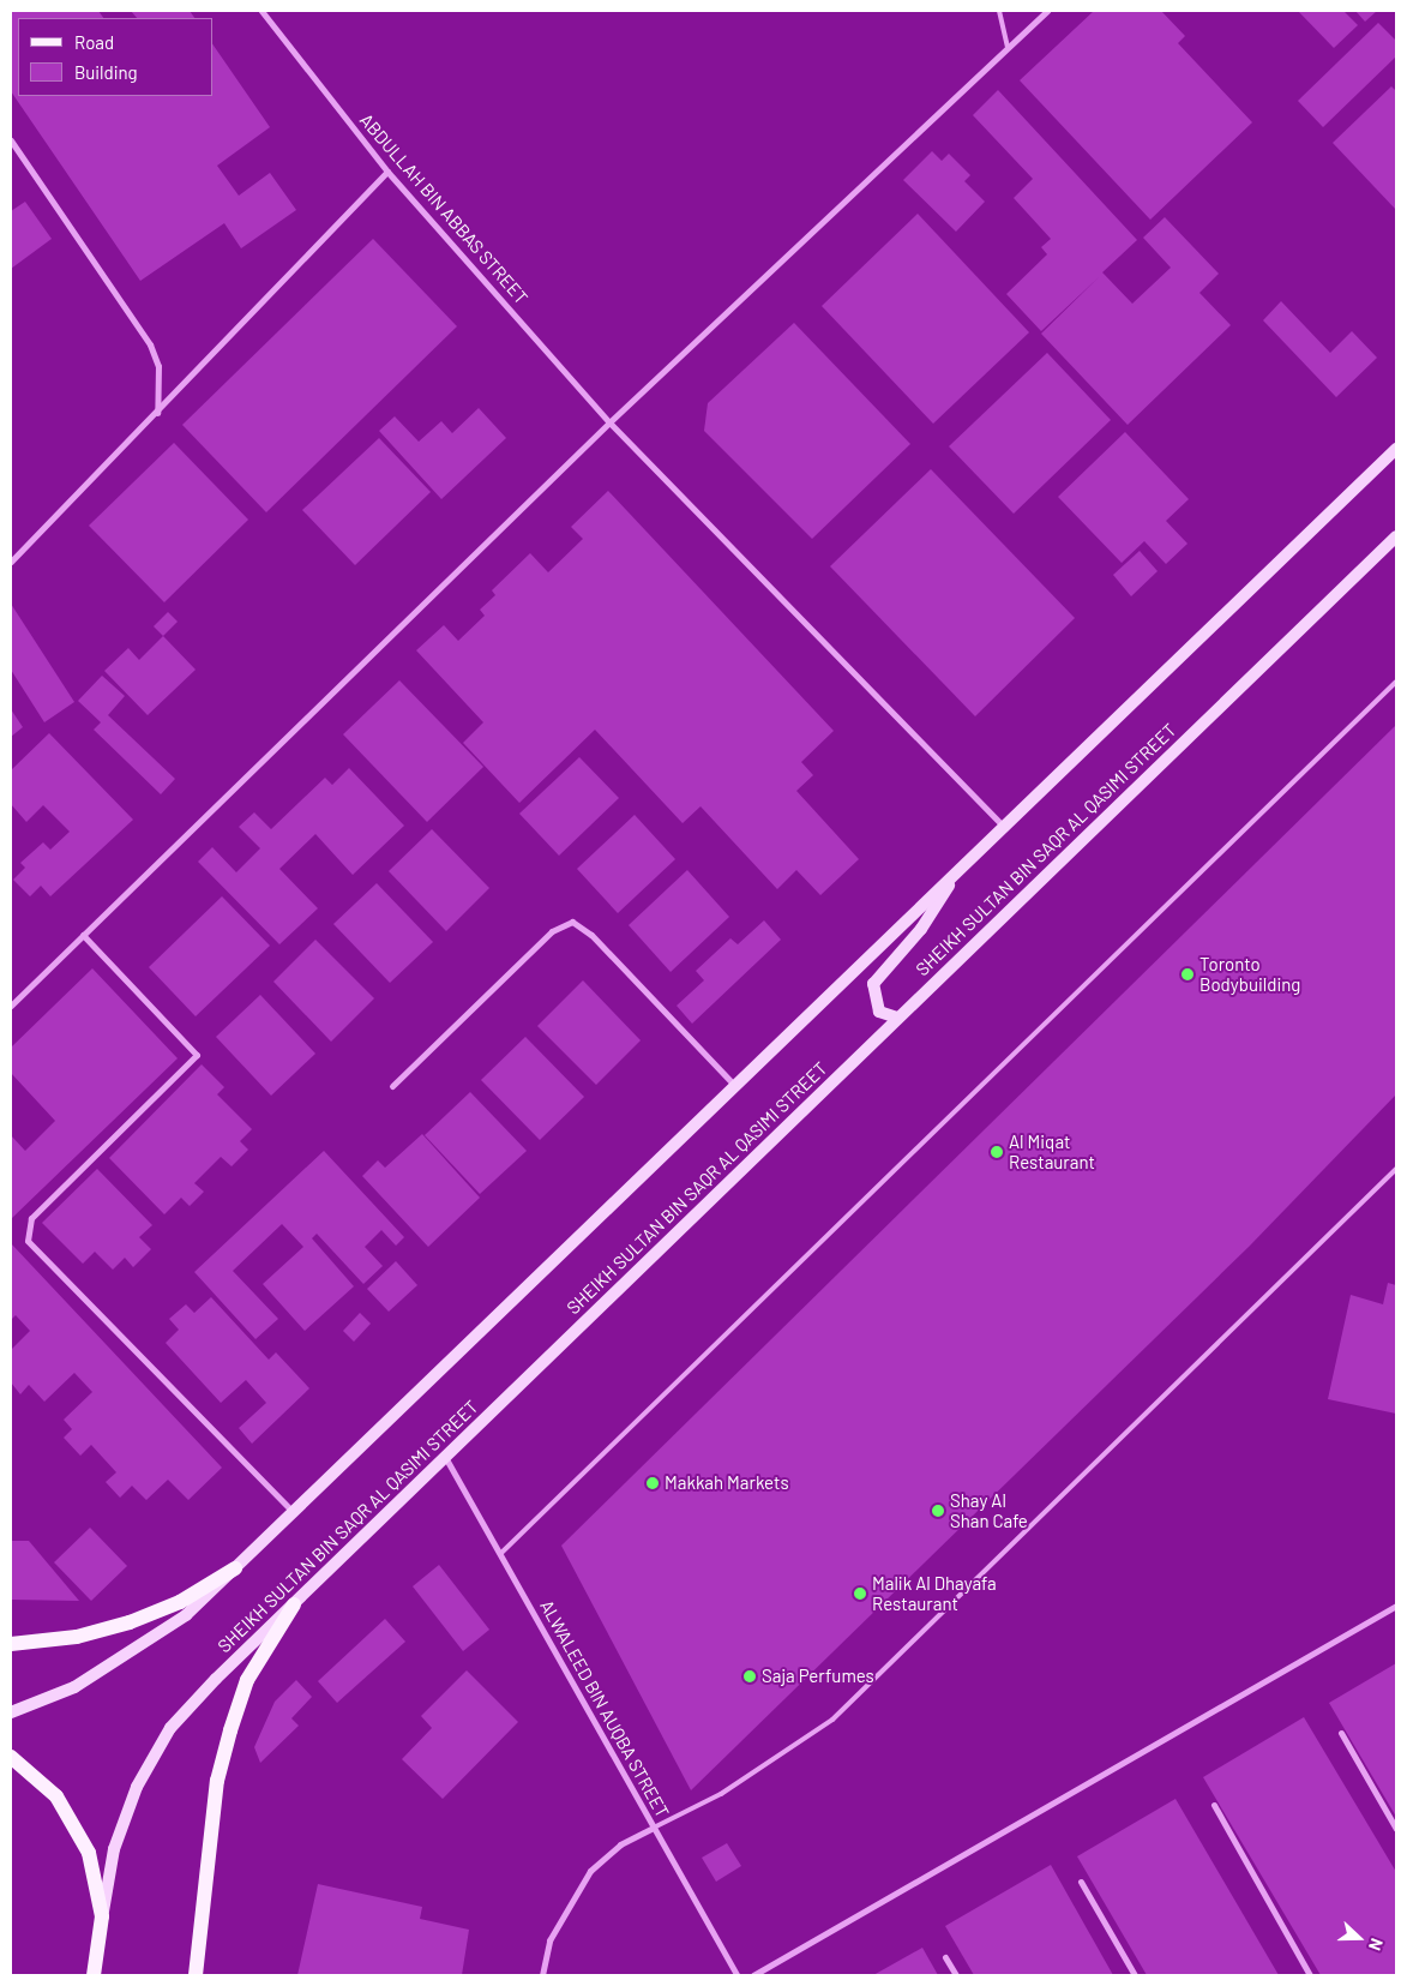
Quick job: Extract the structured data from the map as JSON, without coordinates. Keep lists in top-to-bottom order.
{
  "streets": {
    "main road": ["SHEIKH SULTAN BIN SAQR AL QASIMI STREET"],
    "street": ["ABDULLAH BIN ABBAS STREET", "ALWALEED BIN AUQBA STREET"]
  },
  "crossings": [
    ["SHEIKH SULTAN BIN SAQR AL QASIMI STREET", "ALWALEED BIN AUQBA STREET"]
  ],
  "places": [
    "Toronto Bodybuilding",
    "Al Miqat Restaurant",
    "Makkah Markets",
    "Shay Al Shan Cafe",
    "Malik Al Dhayafa Restaurant",
    "Saja Perfumes"
  ],
  "legend": ["Road", "Building"],
  "north": "right"
}
